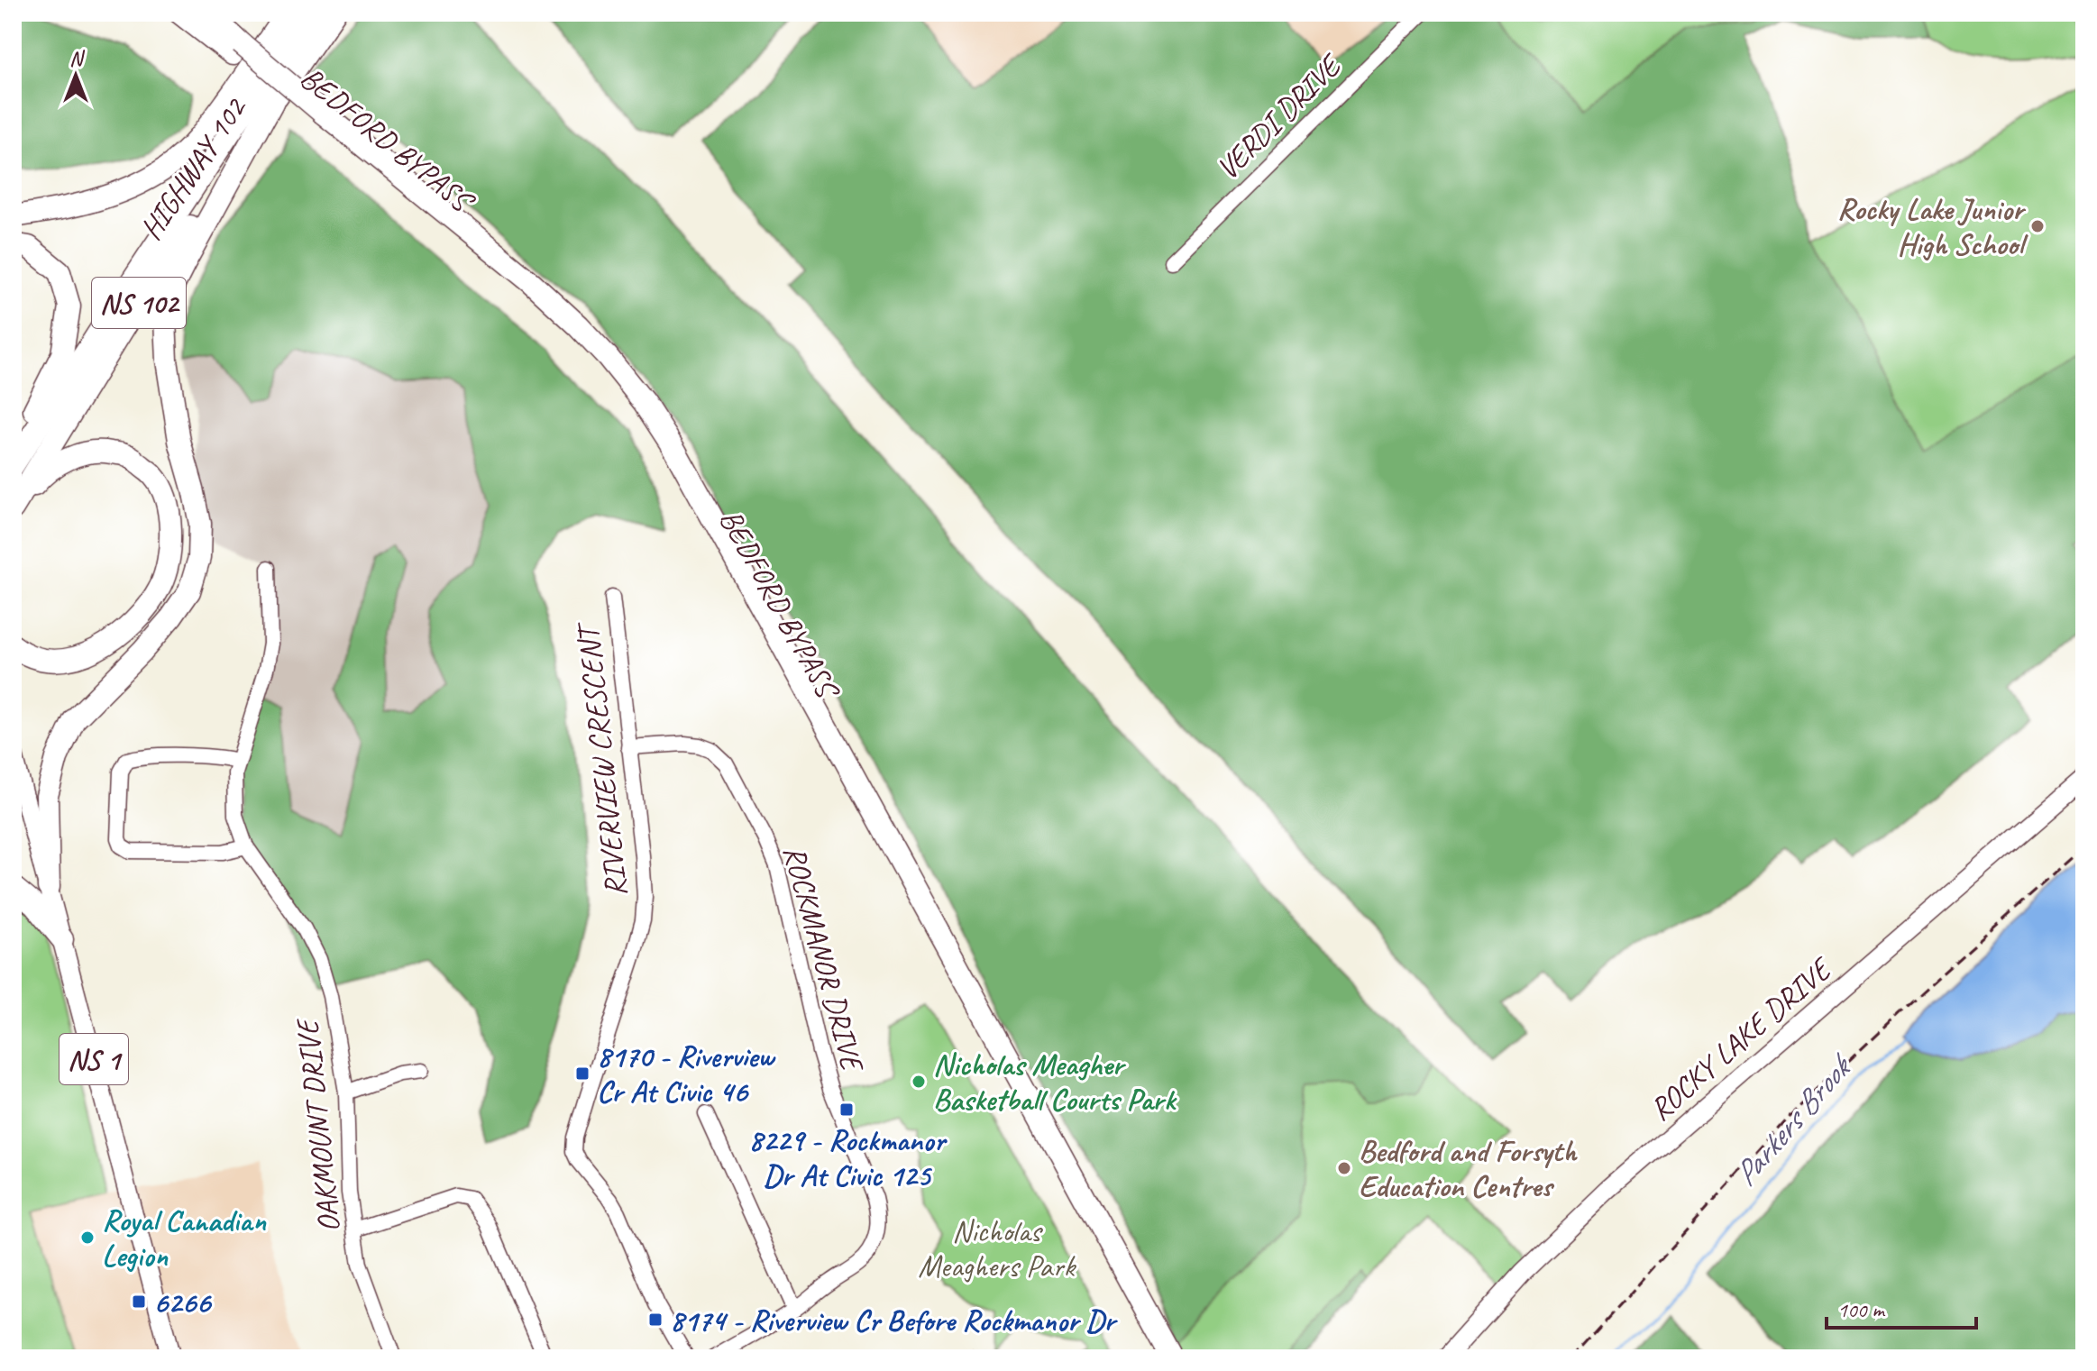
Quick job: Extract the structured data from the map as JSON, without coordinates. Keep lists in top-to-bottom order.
{
  "streets": {
    "highway": ["BEDFORD BYPASS", "HIGHWAY 102", "NS 102"],
    "main road": ["ROCKY LAKE DRIVE", "NS 1"],
    "street": [
      "VERDI DRIVE",
      "RIVERVIEW CRESCENT",
      "ROCKMANOR DRIVE",
      "OAKMOUNT DRIVE"
    ]
  },
  "crossings": [
    ["RIVERVIEW CRESCENT", "ROCKMANOR DRIVE"]
  ],
  "water": ["Parkers Brook"],
  "parks": ["Nicholas Meaghers Park"],
  "places": {
    "other": [
      "Rocky Lake Junior High School",
      "Nicholas Meagher Basketball Courts Park",
      "Bedford and Forsyth Education Centres",
      "Royal Canadian Legion"
    ],
    "transit": [
      "8170 - Riverview Cr At Civic 46",
      "8229 - Rockmanor Dr At Civic 125",
      "6266",
      "8174 - Riverview Cr Before Rockmanor Dr"
    ]
  },
  "scale_bar": "100 m",
  "north": "top"
}
